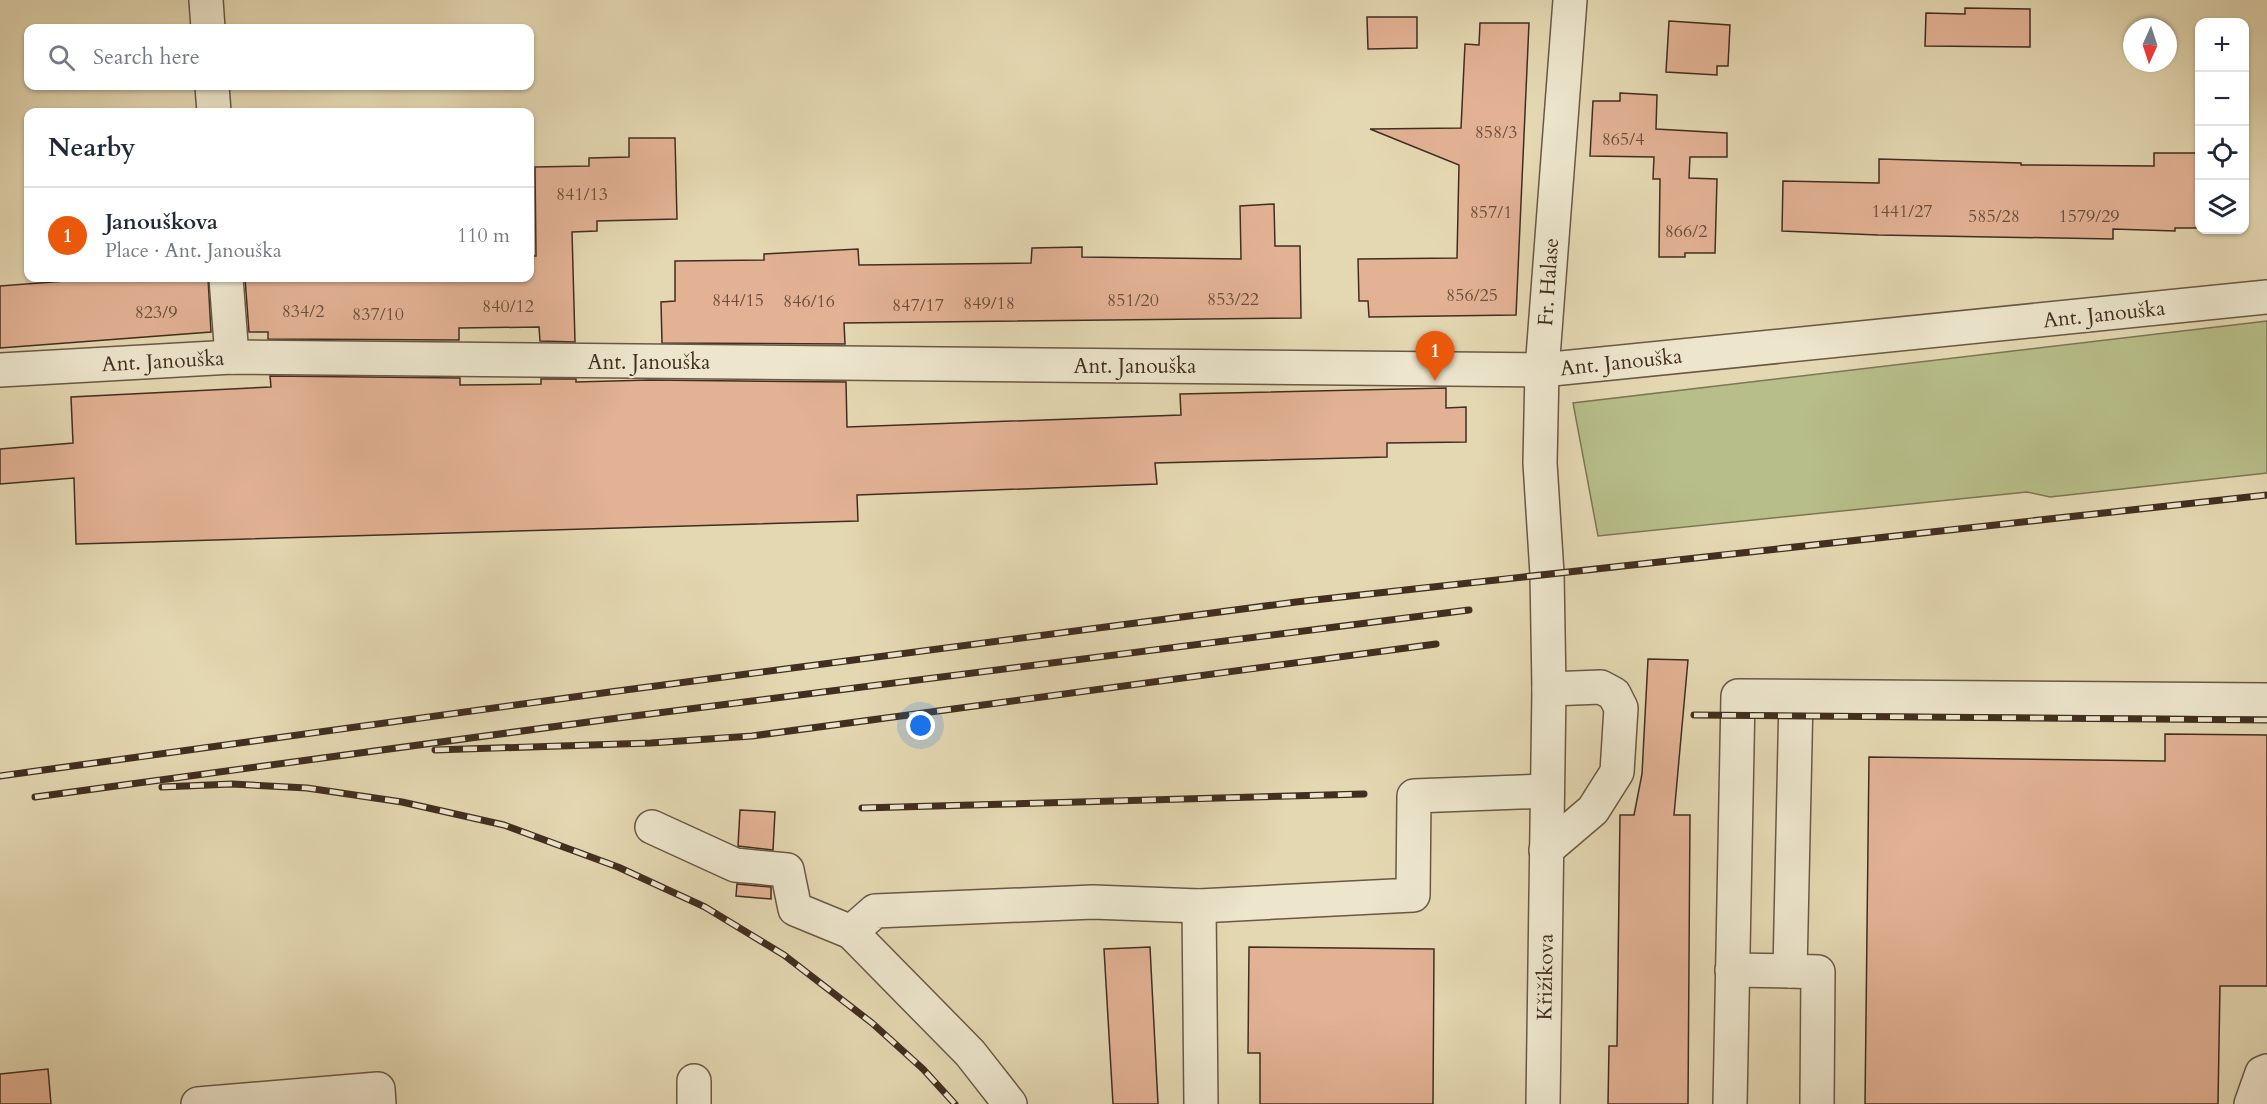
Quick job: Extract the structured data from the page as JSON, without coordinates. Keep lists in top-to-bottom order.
{
  "streets": {
    "street": ["Fr. Halase", "Ant. Janouška", "Křižíkova"]
  },
  "crossings": [
    ["Fr. Halase", "Ant. Janouška"],
    ["Fr. Halase", "Křižíkova"]
  ],
  "house_numbers": [
    "858/3",
    "865/4",
    "841/13",
    "1441/27",
    "857/1",
    "585/28",
    "1579/29",
    "866/2",
    "856/25",
    "853/22",
    "844/15",
    "851/20",
    "846/16",
    "849/18",
    "847/17",
    "840/12",
    "834/2",
    "823/9",
    "837/10"
  ],
  "north": "bottom",
  "page": {
    "map_buttons": ["+", "−"],
    "search": "Search here",
    "heading": "Nearby",
    "list": [
      {
        "mark": "1",
        "name": "Janouškova",
        "note": "Place · Ant. Janouška",
        "value": "110 m"
      }
    ],
    "pins": "1"
  }
}
